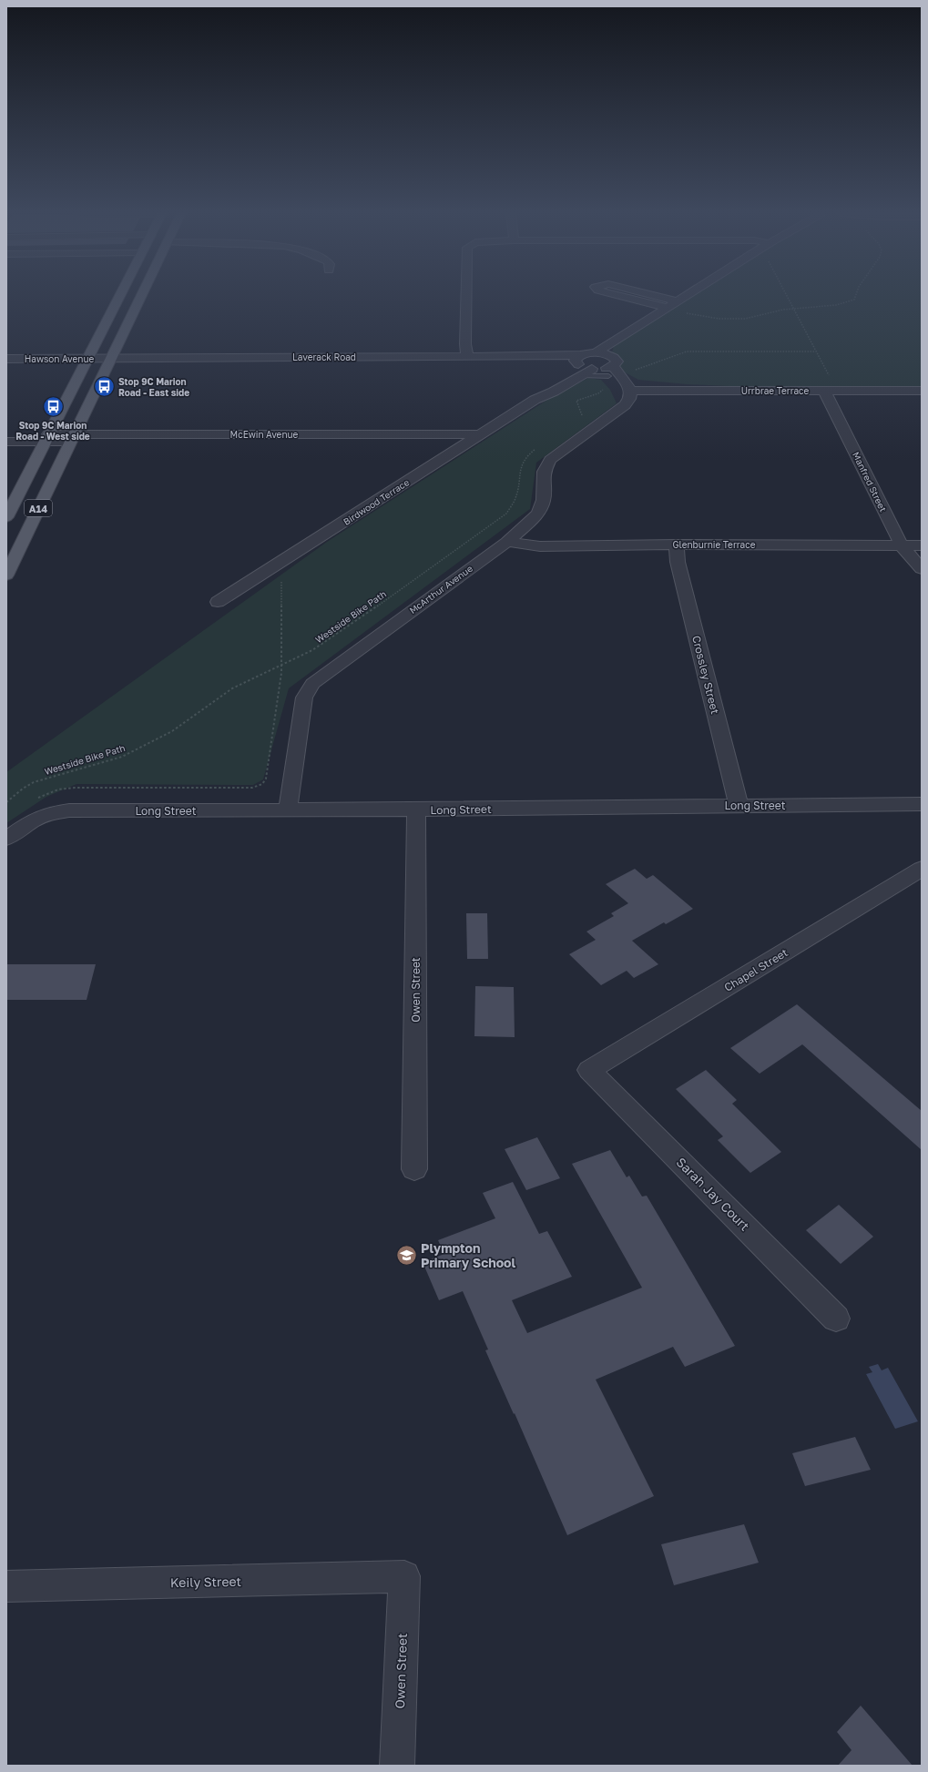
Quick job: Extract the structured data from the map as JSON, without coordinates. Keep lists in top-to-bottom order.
{
  "streets": {
    "main road": ["A14"],
    "street": [
      "Laverack Road",
      "Hawson Avenue",
      "Urrbrae Terrace",
      "McEwin Avenue",
      "Manfred Street",
      "Birdwood Terrace",
      "Glenburnie Terrace",
      "McArthur Avenue",
      "Crossley Street",
      "Long Street",
      "Chapel Street",
      "Owen Street",
      "Sarah Jay Court",
      "Keily Street"
    ],
    "path": ["Westside Bike Path"]
  },
  "crossings": [
    ["Laverack Road", "Hawson Avenue"],
    ["Laverack Road", "Birdwood Terrace"],
    ["Laverack Road", "A14"],
    ["Hawson Avenue", "A14"],
    ["Urrbrae Terrace", "Manfred Street"],
    ["Urrbrae Terrace", "McArthur Avenue"],
    ["McEwin Avenue", "Birdwood Terrace"],
    ["McEwin Avenue", "A14"],
    ["Manfred Street", "Glenburnie Terrace"],
    ["Glenburnie Terrace", "McArthur Avenue"],
    ["Glenburnie Terrace", "Crossley Street"],
    ["McArthur Avenue", "Long Street"],
    ["Crossley Street", "Long Street"],
    ["Long Street", "Owen Street"],
    ["Chapel Street", "Sarah Jay Court"],
    ["Owen Street", "Keily Street"]
  ],
  "places": {
    "bus stop": ["Stop 9C Marion Road - East side", "Stop 9C Marion Road - West side"],
    "school or university": ["Plympton Primary School"]
  }
}
